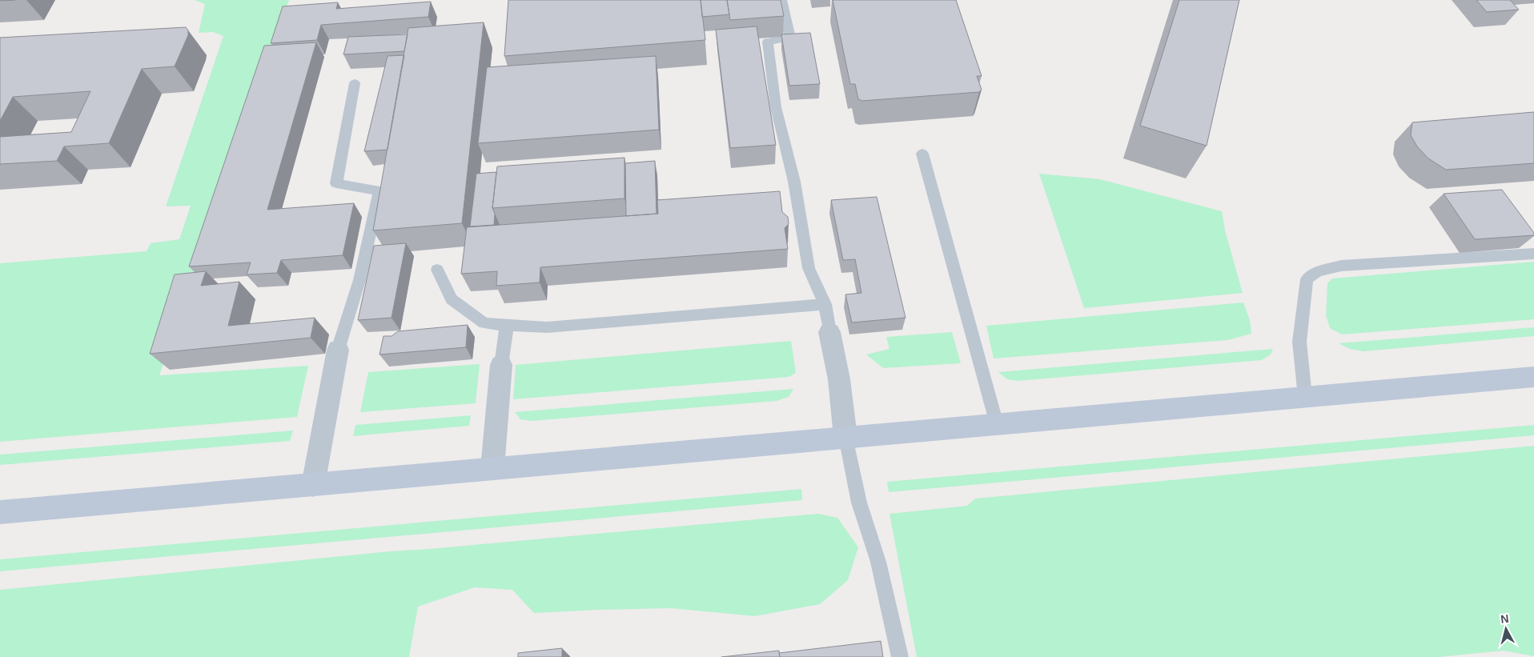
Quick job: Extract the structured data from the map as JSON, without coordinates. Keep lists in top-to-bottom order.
{
  "north": "top"
}
